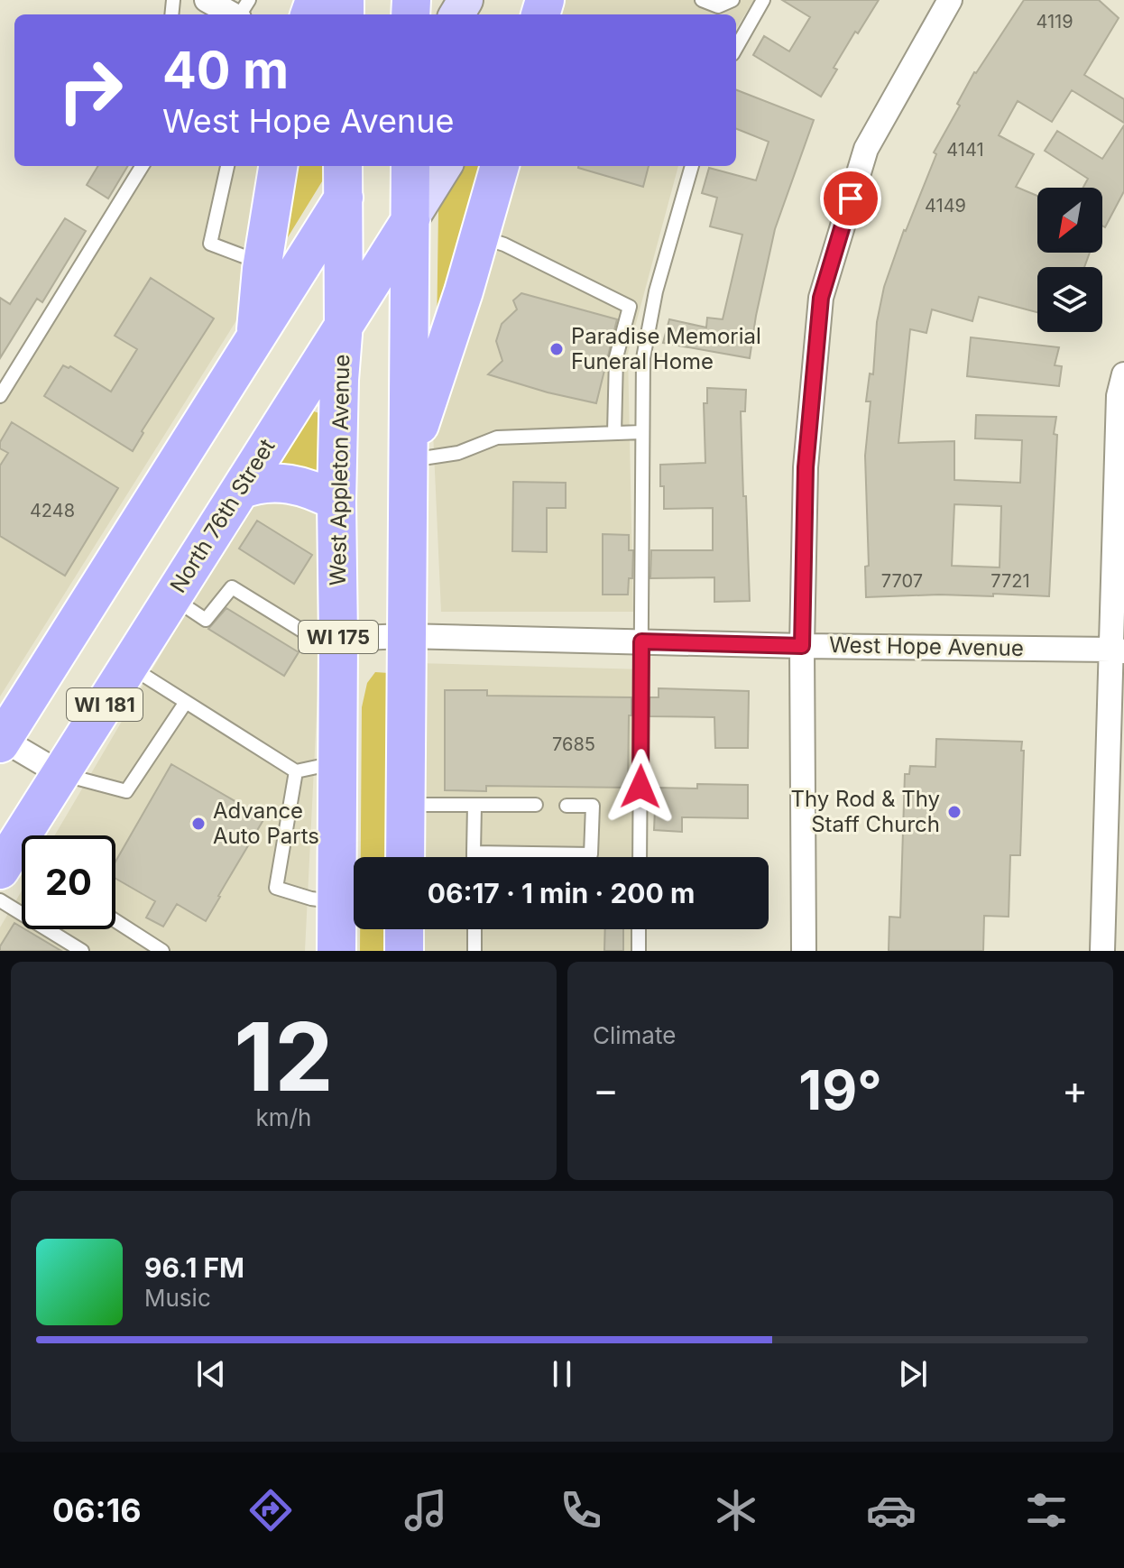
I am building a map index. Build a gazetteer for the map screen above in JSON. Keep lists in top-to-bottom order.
{
  "streets": {
    "main road": [
      "West Appleton Avenue",
      "North 76th Street",
      "WI 175",
      "WI 181"
    ],
    "street": ["West Hope Avenue"]
  },
  "crossings": [
    ["West Appleton Avenue", "North 76th Street"],
    ["West Appleton Avenue", "West Hope Avenue"],
    ["West Appleton Avenue", "WI 181"],
    ["North 76th Street", "WI 175"],
    ["WI 175", "West Hope Avenue"]
  ],
  "places": ["Paradise Memorial Funeral Home", "Thy Rod & Thy Staff Church", "Advance Auto Parts"],
  "house_numbers": [
    "4119",
    "4141",
    "4149",
    "4248",
    "7707",
    "7721",
    "7685"
  ],
  "north": "bottom left",
  "page": {
    "turn": ["40 m", "West Hope Avenue"],
    "limit": "20",
    "trip": "06:17 · 1 min · 200 m",
    "tile": [
      ["12", "km/h"],
      "Climate"
    ],
    "heat": ["−", "19°", "+"],
    "song": ["96.1 FM", "Music"],
    "tabs": "06:16"
  }
}
